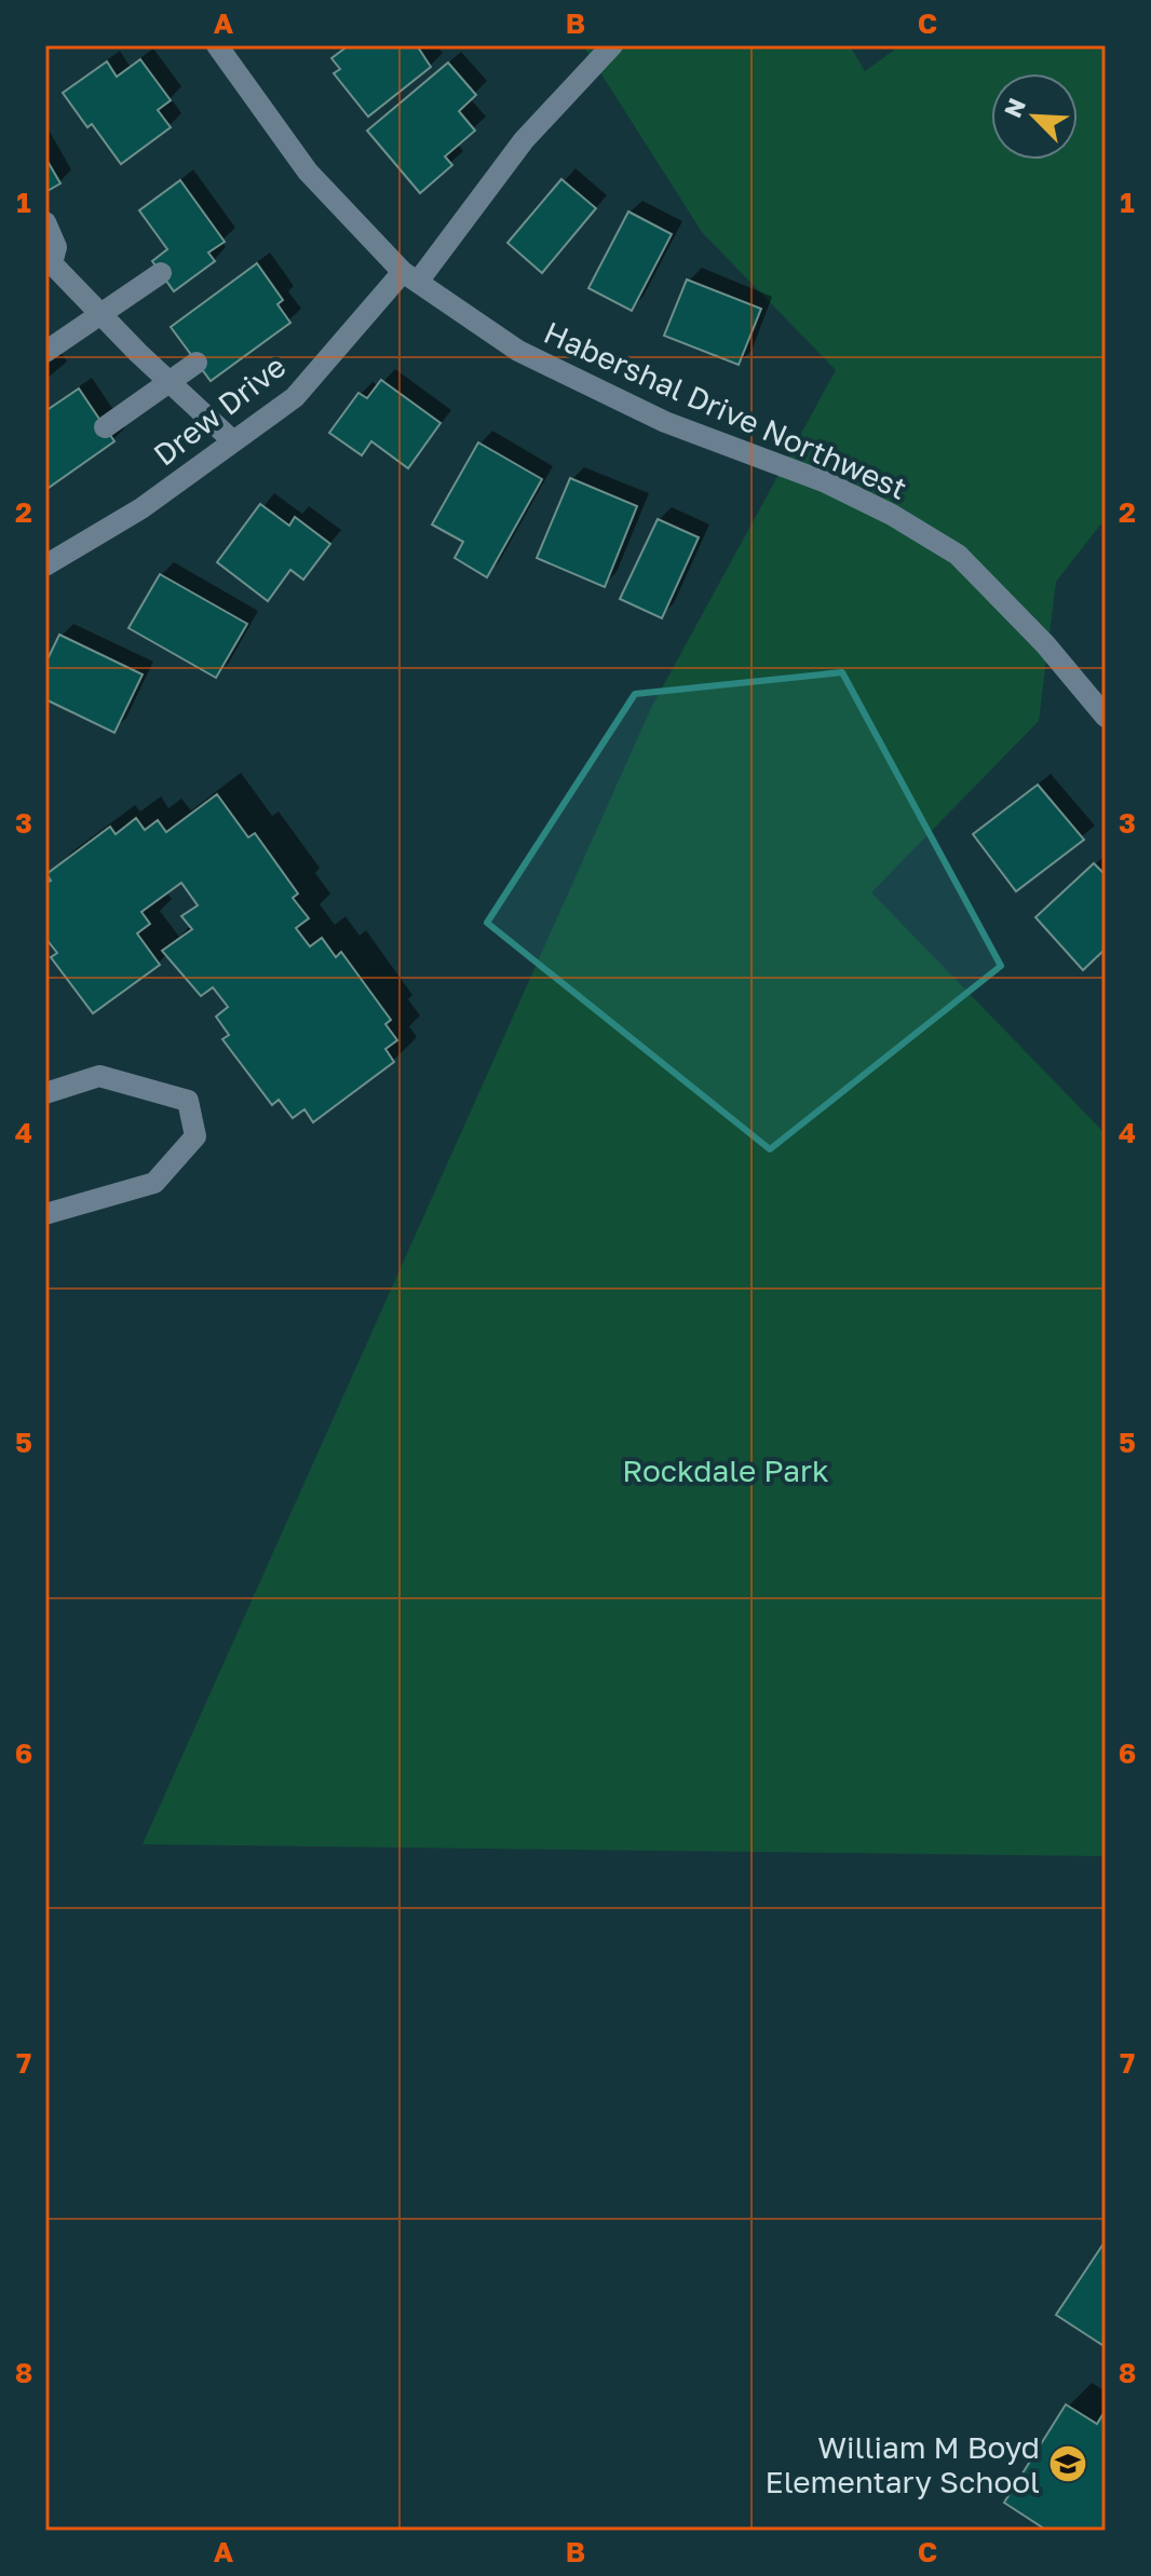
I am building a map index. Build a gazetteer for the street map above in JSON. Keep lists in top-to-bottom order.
{
  "streets": {
    "street": ["Drew Drive", "Habershal Drive Northwest"]
  },
  "crossings": [
    ["Drew Drive", "Habershal Drive Northwest"]
  ],
  "parks": ["Rockdale Park"],
  "places": {
    "school or university": ["William M Boyd Elementary School"]
  },
  "north": "top left",
  "grid": {
    "columns": ["A", "B", "C"],
    "rows": [
      "1",
      "2",
      "3",
      "4",
      "5",
      "6",
      "7",
      "8"
    ]
  }
}
